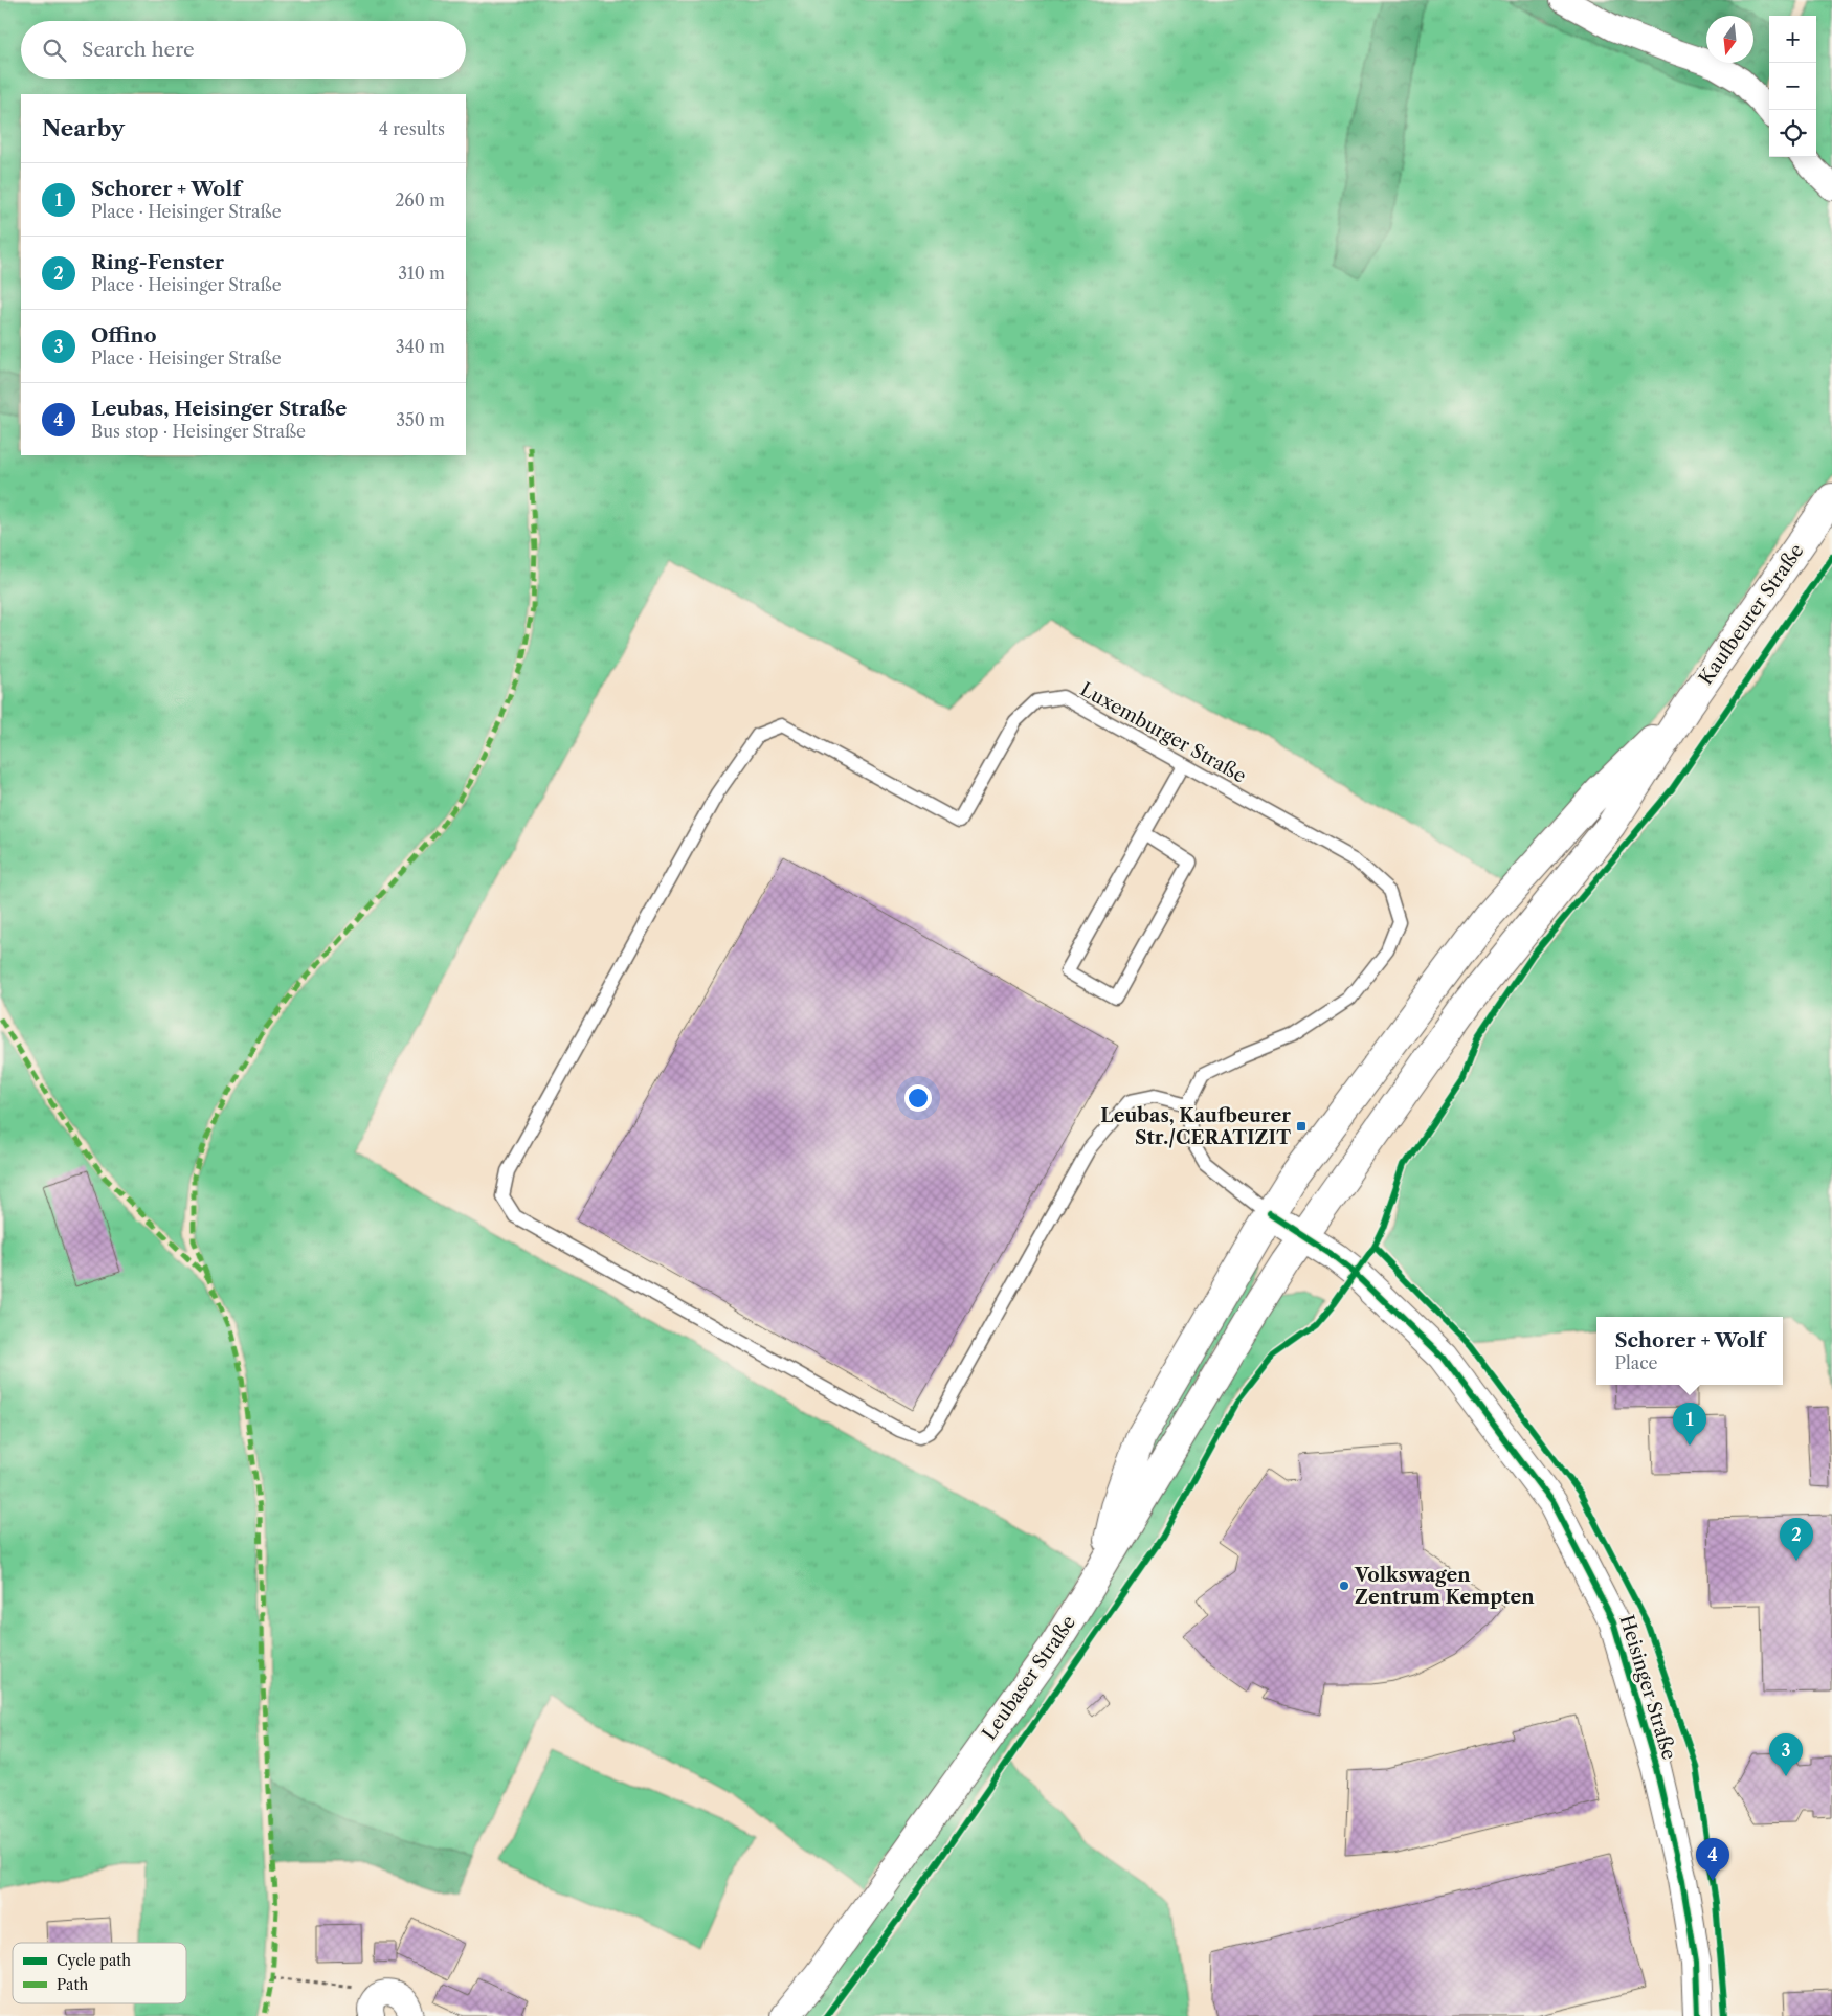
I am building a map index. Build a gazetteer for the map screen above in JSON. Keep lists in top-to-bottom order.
{
  "streets": {
    "main road": ["Kaufbeurer Straße", "Leubaser Straße", "Heisinger Straße"],
    "lane": ["Luxemburger Straße"]
  },
  "crossings": [
    ["Kaufbeurer Straße", "Leubaser Straße"],
    ["Leubaser Straße", "Heisinger Straße"]
  ],
  "places": {
    "transit": ["Leubas, Kaufbeurer Str./CERATIZIT"],
    "other": ["Volkswagen Zentrum Kempten"]
  },
  "legend": ["Cycle path", "Path"],
  "north": "bottom",
  "page": {
    "map_buttons": ["+", "−"],
    "search": "Search here",
    "heading": ["Nearby", "4 results"],
    "list": [
      {
        "mark": "1",
        "name": "Schorer + Wolf",
        "note": "Place · Heisinger Straße",
        "value": "260 m"
      },
      {
        "mark": "2",
        "name": "Ring-Fenster",
        "note": "Place · Heisinger Straße",
        "value": "310 m"
      },
      {
        "mark": "3",
        "name": "Offino",
        "note": "Place · Heisinger Straße",
        "value": "340 m"
      },
      {
        "mark": "4",
        "name": "Leubas, Heisinger Straße",
        "note": "Bus stop · Heisinger Straße",
        "value": "350 m"
      }
    ],
    "popup": ["Schorer + Wolf", "Place"],
    "pins": [
      "1",
      "2",
      "3",
      "4"
    ]
  }
}
